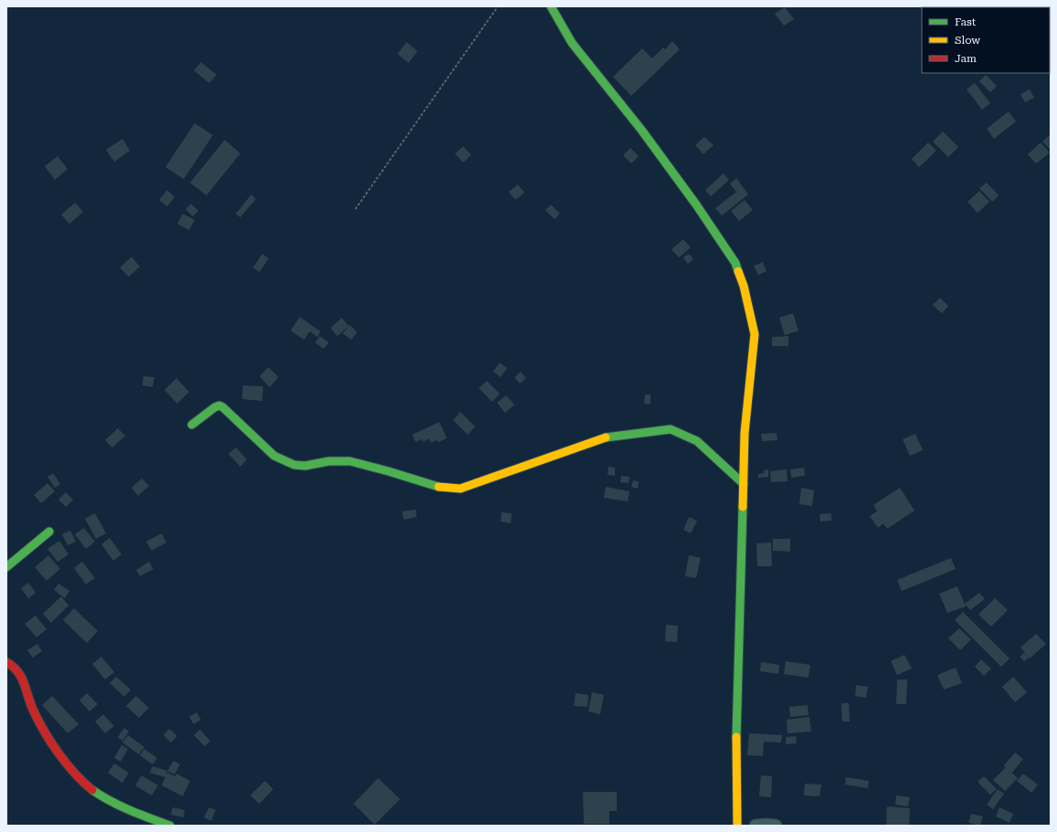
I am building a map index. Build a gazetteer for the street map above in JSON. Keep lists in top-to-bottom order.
{
  "legend": ["Fast", "Slow", "Jam"]
}
